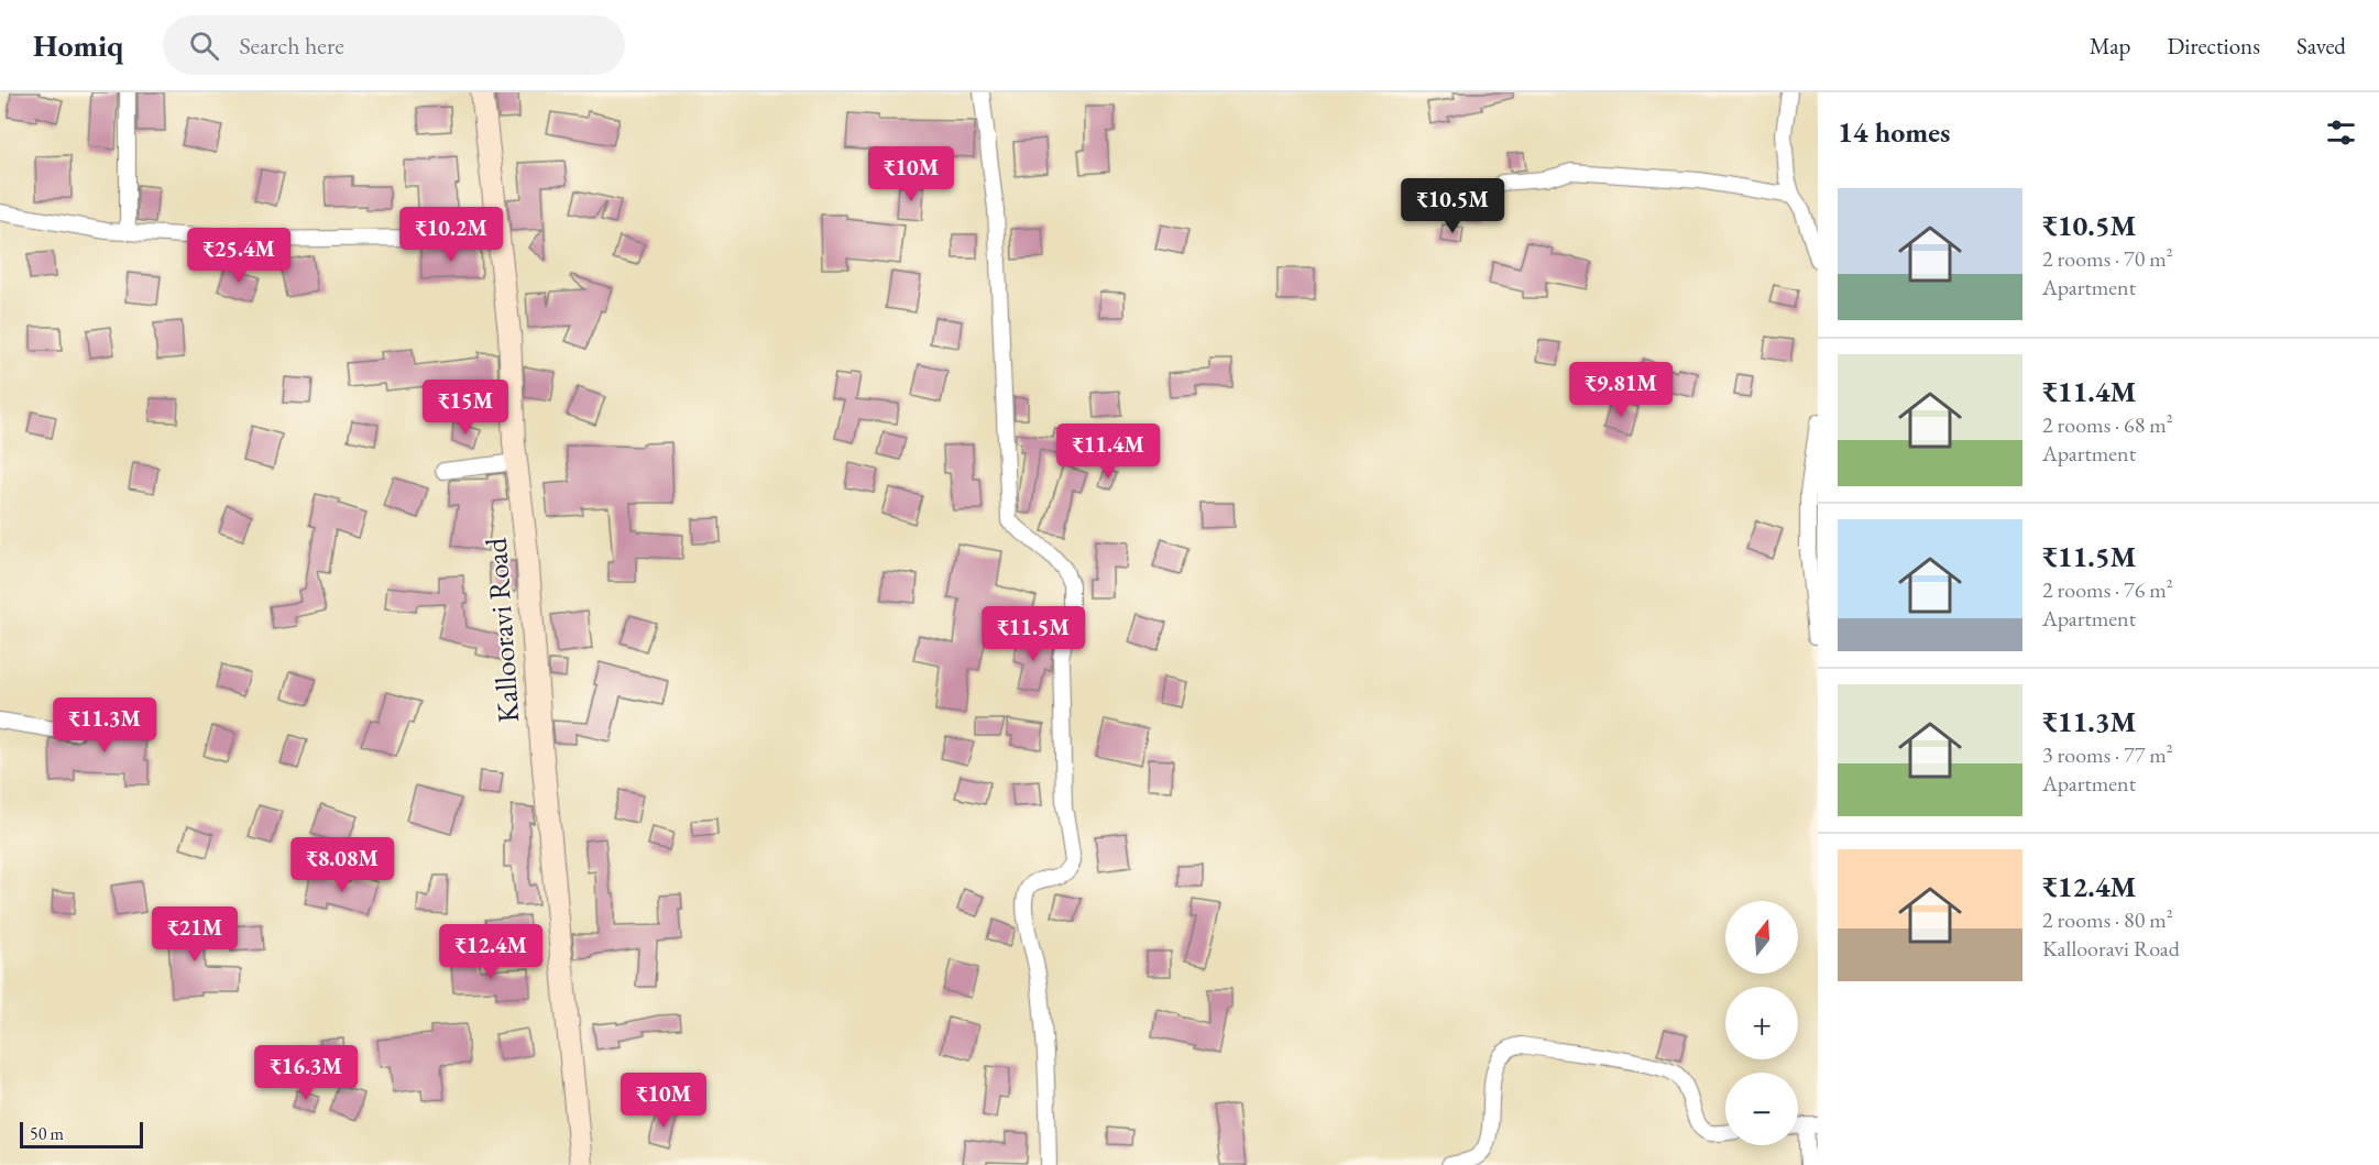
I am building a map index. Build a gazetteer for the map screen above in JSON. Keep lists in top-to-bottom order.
{
  "streets": {
    "main road": ["Kallooravi Road"]
  },
  "scale_bar": "50 m",
  "north": "top",
  "page": {
    "header": "Homiq",
    "search": "Search here",
    "nav": ["Map", "Directions", "Saved"],
    "heading": "14 homes",
    "price": [
      "₹10M",
      "₹10.5M",
      "₹10.2M",
      "₹25.4M",
      "₹9.81M",
      "₹15M",
      "₹11.4M",
      "₹11.5M",
      "₹11.3M",
      "₹8.08M",
      "₹21M",
      "₹12.4M",
      "₹16.3M",
      "₹10M"
    ],
    "list": [
      {
        "name": "₹10.5M",
        "note": "2 rooms · 70 m² · Apartment"
      },
      {
        "name": "₹11.4M",
        "note": "2 rooms · 68 m² · Apartment"
      },
      {
        "name": "₹11.5M",
        "note": "2 rooms · 76 m² · Apartment"
      },
      {
        "name": "₹11.3M",
        "note": "3 rooms · 77 m² · Apartment"
      },
      {
        "name": "₹12.4M",
        "note": "2 rooms · 80 m² · Kallooravi Road"
      }
    ],
    "map_buttons": ["+", "−"],
    "scale": "50 m"
  }
}
